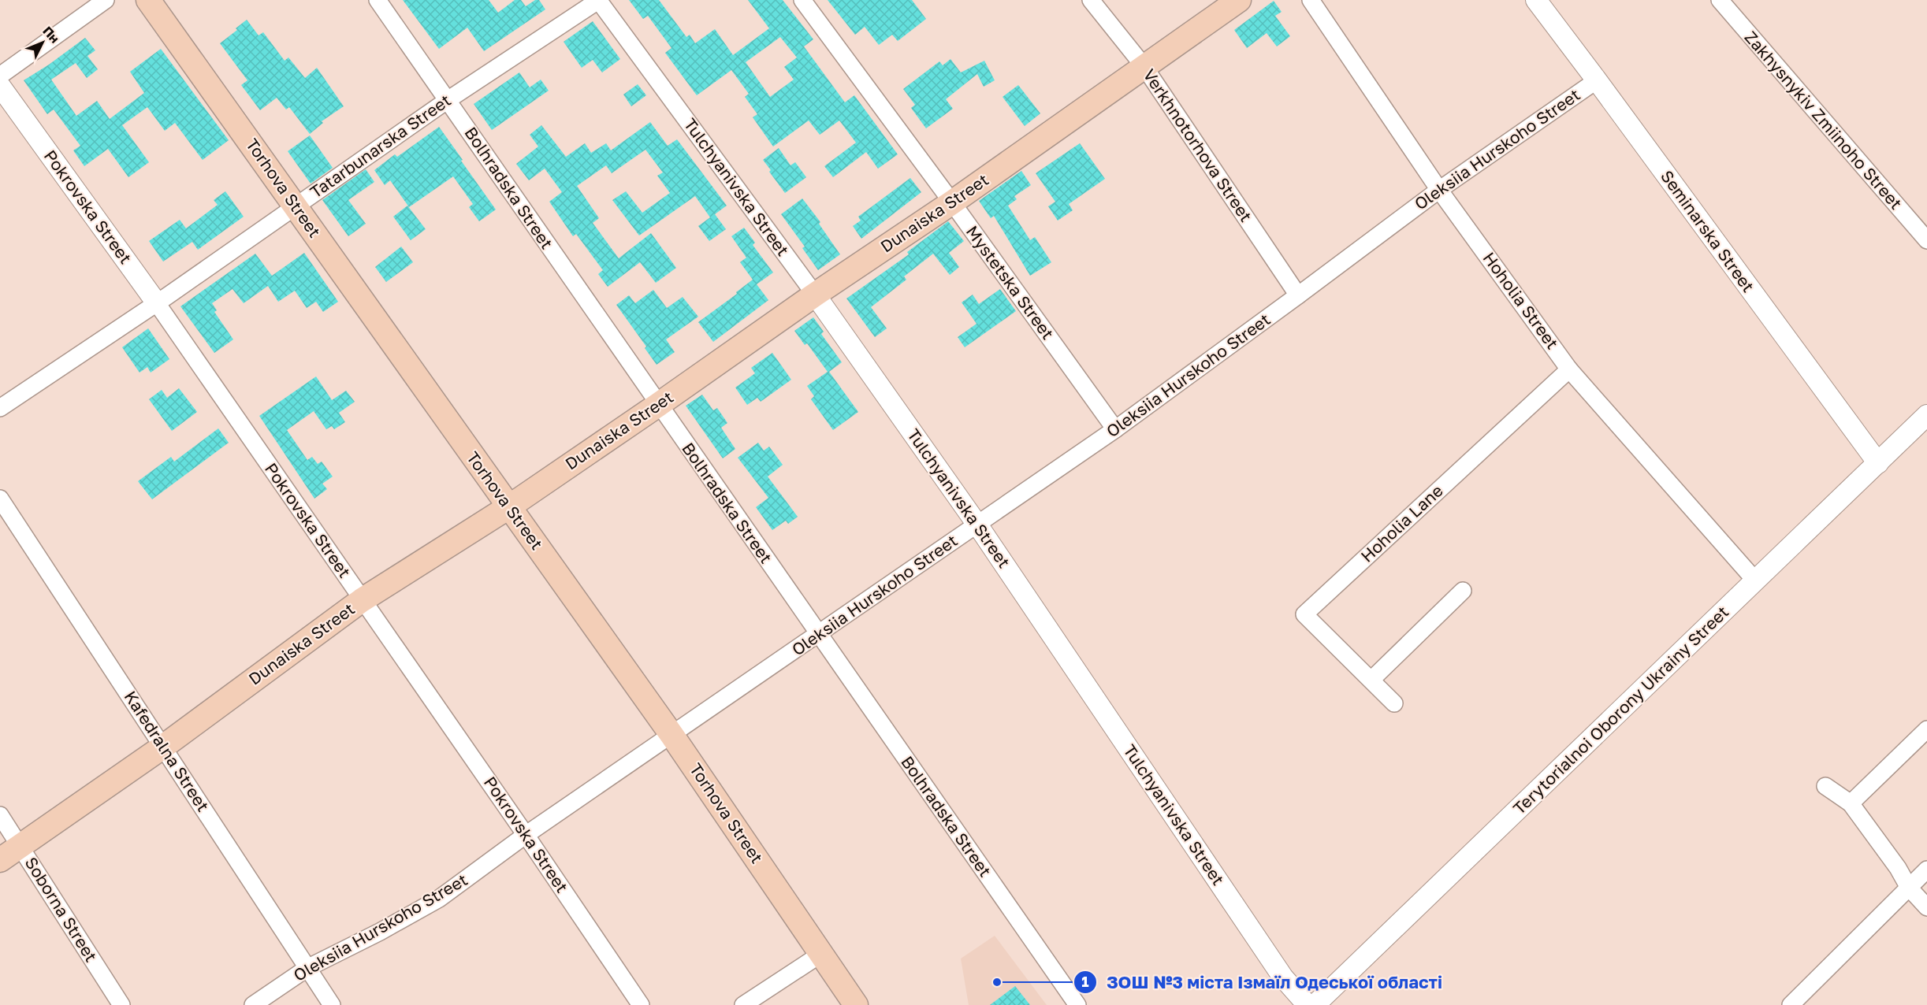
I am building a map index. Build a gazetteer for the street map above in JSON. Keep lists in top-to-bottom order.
{
  "streets": {
    "main road": ["Torhova Street", "Dunaiska Street"],
    "street": [
      "Zakhysnykiv Zmiinoho Street",
      "Verkhnotorhova Street",
      "Tatarbunarska Street",
      "Oleksiia Hurskoho Street",
      "Tulchyanivska Street",
      "Bolhradska Street",
      "Pokrovska Street",
      "Seminarska Street",
      "Mystetska Street",
      "Hoholia Street",
      "Hoholia Lane",
      "Terytorialnoi Oborony Ukrainy Street",
      "Kafedralna Street",
      "Soborna Street"
    ]
  },
  "crossings": [
    ["Verkhnotorhova Street", "Oleksiia Hurskoho Street"],
    ["Verkhnotorhova Street", "Dunaiska Street"],
    ["Tatarbunarska Street", "Tulchyanivska Street"],
    ["Tatarbunarska Street", "Torhova Street"],
    ["Tatarbunarska Street", "Bolhradska Street"],
    ["Tatarbunarska Street", "Pokrovska Street"],
    ["Oleksiia Hurskoho Street", "Tulchyanivska Street"],
    ["Oleksiia Hurskoho Street", "Torhova Street"],
    ["Oleksiia Hurskoho Street", "Bolhradska Street"],
    ["Oleksiia Hurskoho Street", "Pokrovska Street"],
    ["Oleksiia Hurskoho Street", "Seminarska Street"],
    ["Oleksiia Hurskoho Street", "Mystetska Street"],
    ["Oleksiia Hurskoho Street", "Hoholia Street"],
    ["Oleksiia Hurskoho Street", "Kafedralna Street"],
    ["Tulchyanivska Street", "Dunaiska Street"],
    ["Torhova Street", "Dunaiska Street"],
    ["Bolhradska Street", "Dunaiska Street"],
    ["Pokrovska Street", "Dunaiska Street"],
    ["Dunaiska Street", "Mystetska Street"],
    ["Dunaiska Street", "Kafedralna Street"],
    ["Dunaiska Street", "Soborna Street"],
    ["Seminarska Street", "Terytorialnoi Oborony Ukrainy Street"],
    ["Hoholia Street", "Hoholia Lane"],
    ["Hoholia Street", "Terytorialnoi Oborony Ukrainy Street"]
  ],
  "places": ["ЗОШ №3 міста Ізмаїл Одеської області"],
  "north": "top right"
}
